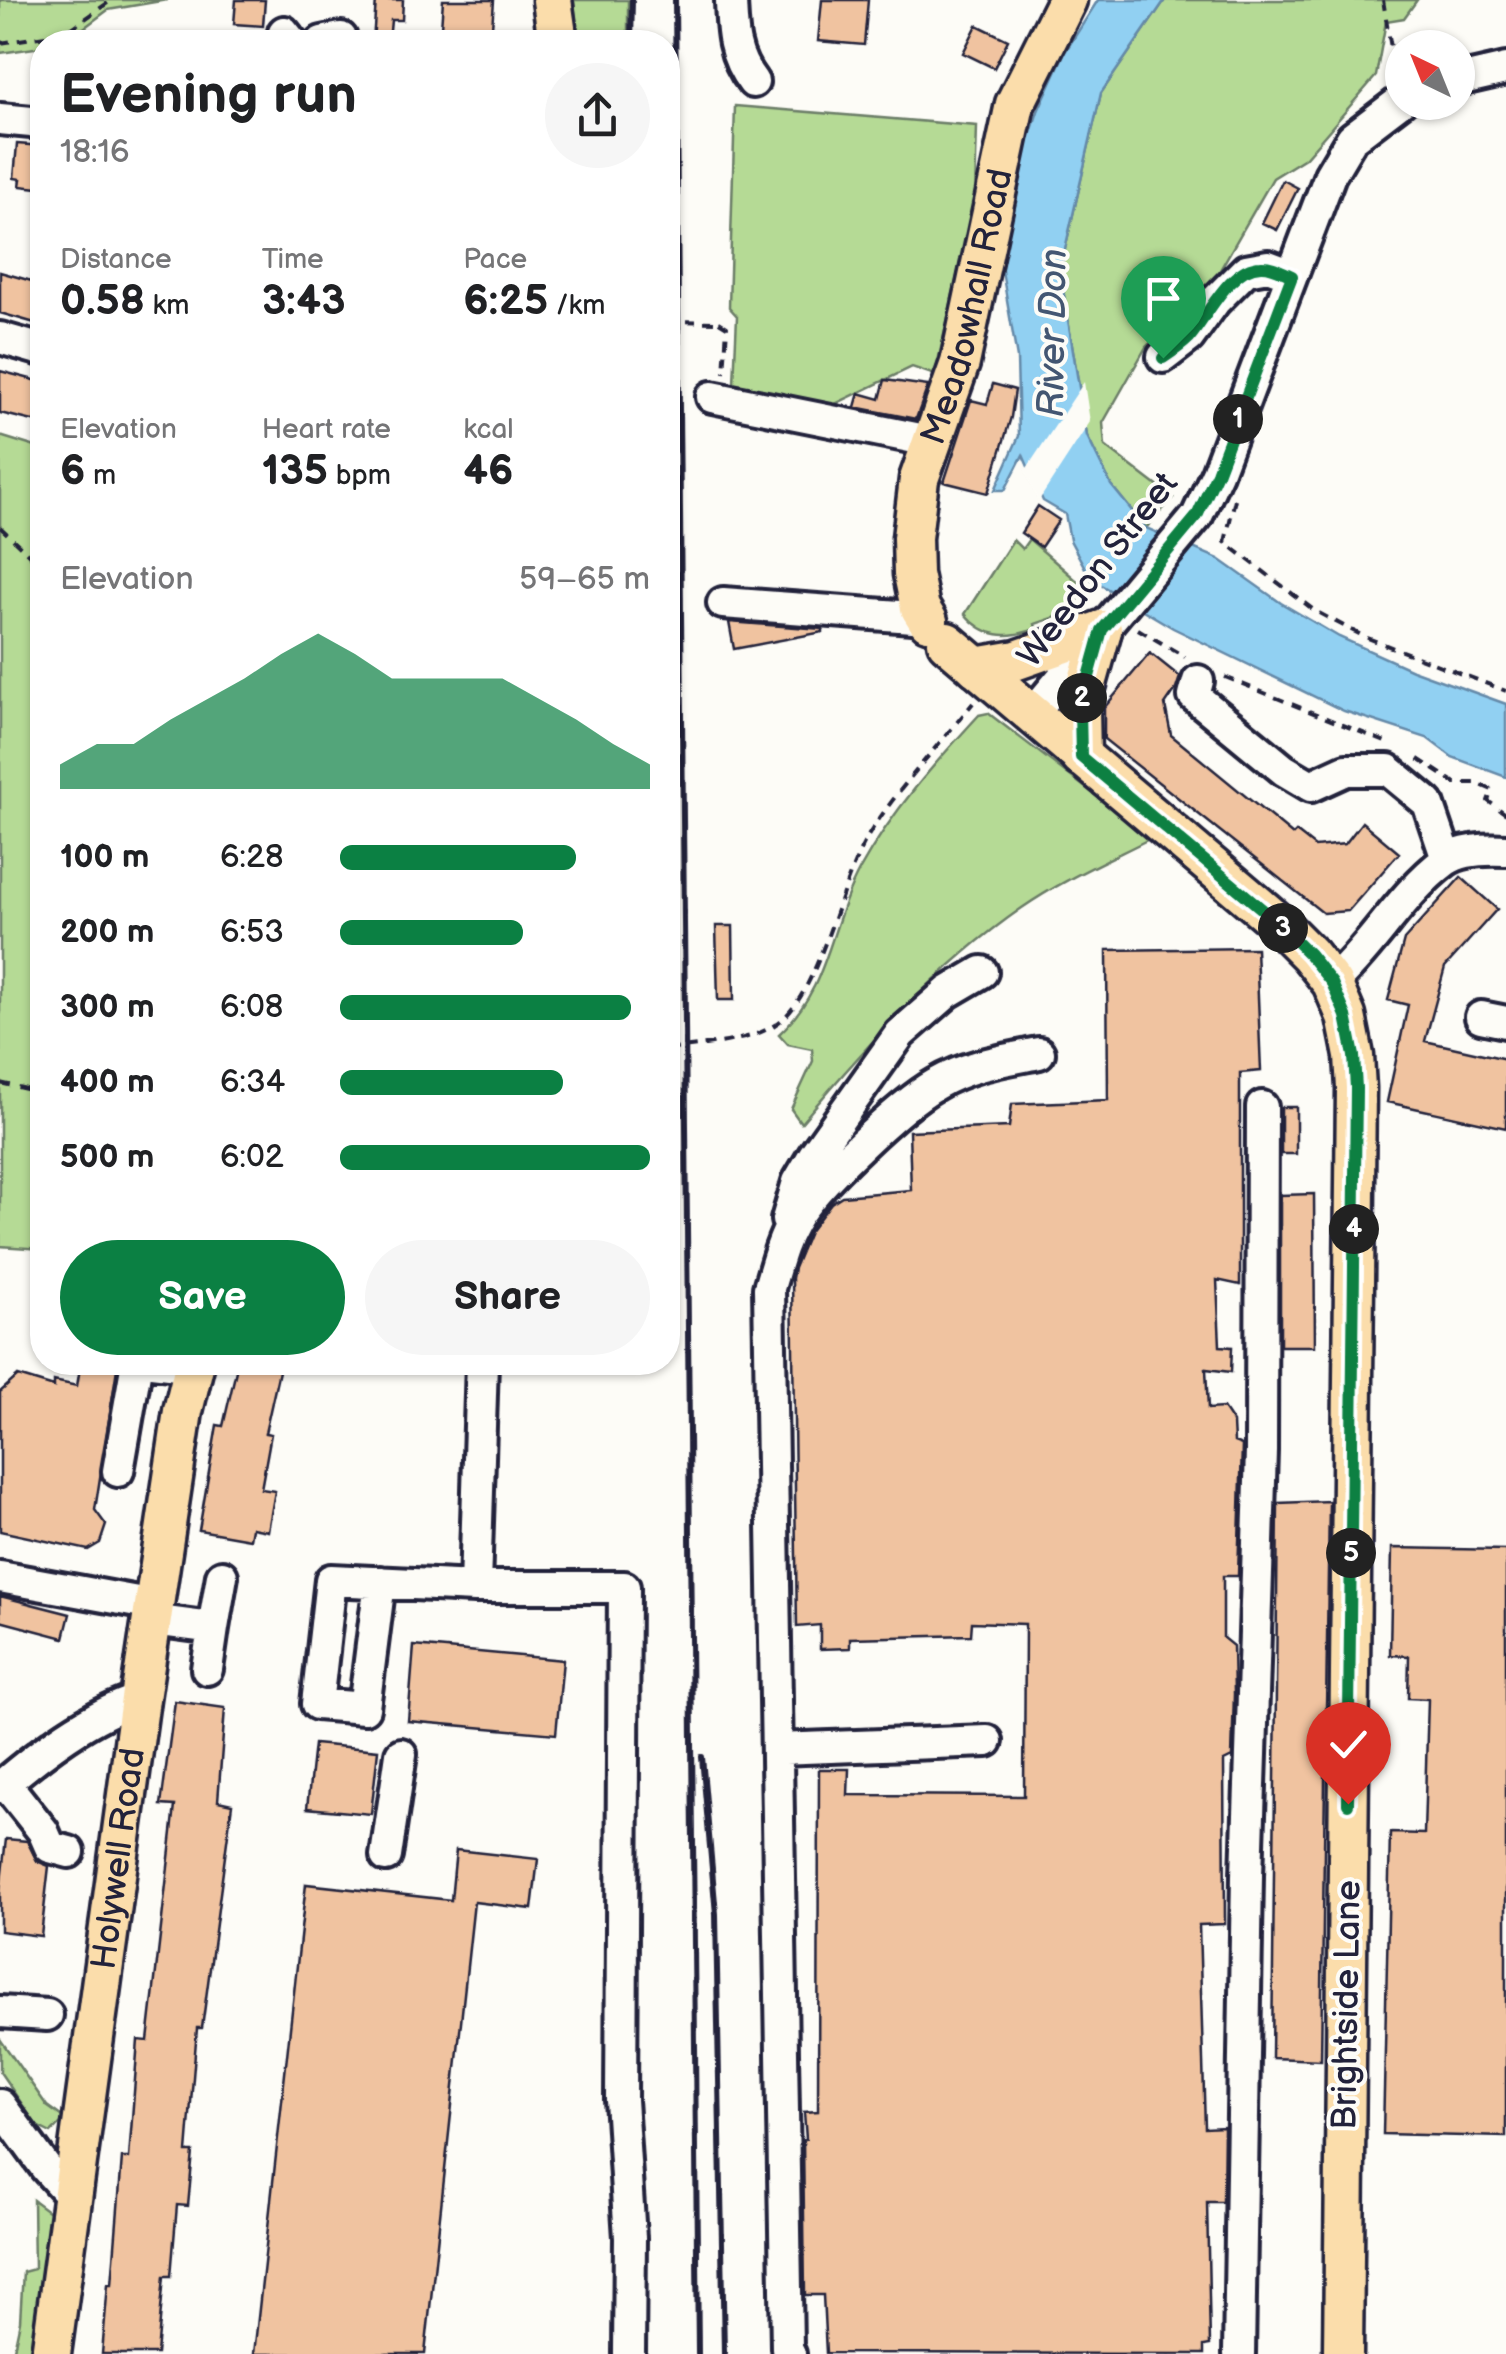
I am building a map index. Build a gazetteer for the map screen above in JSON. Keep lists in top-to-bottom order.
{
  "streets": {
    "main road": ["Meadowhall Road", "Holywell Road", "Brightside Lane"],
    "street": ["Weedon Street"]
  },
  "crossings": [
    ["Weedon Street", "Brightside Lane"]
  ],
  "water": ["River Don"],
  "north": "top left",
  "page": {
    "heading": ["Evening run", "18:16"],
    "stats": [
      ["Distance", "0.58 km"],
      ["Time", "3:43"],
      ["Pace", "6:25 /km"],
      ["Elevation", "6 m"],
      ["Heart rate", "135 bpm"],
      ["kcal", "46"]
    ],
    "pins": [
      "1",
      "2",
      "3",
      "4",
      "5"
    ],
    "chart": ["Elevation", "59–65 m"],
    "list": [
      {
        "name": "100 m",
        "note": "6:28"
      },
      {
        "name": "200 m",
        "note": "6:53"
      },
      {
        "name": "300 m",
        "note": "6:08"
      },
      {
        "name": "400 m",
        "note": "6:34"
      },
      {
        "name": "500 m",
        "note": "6:02"
      }
    ],
    "buttons": ["Save", "Share"]
  }
}
